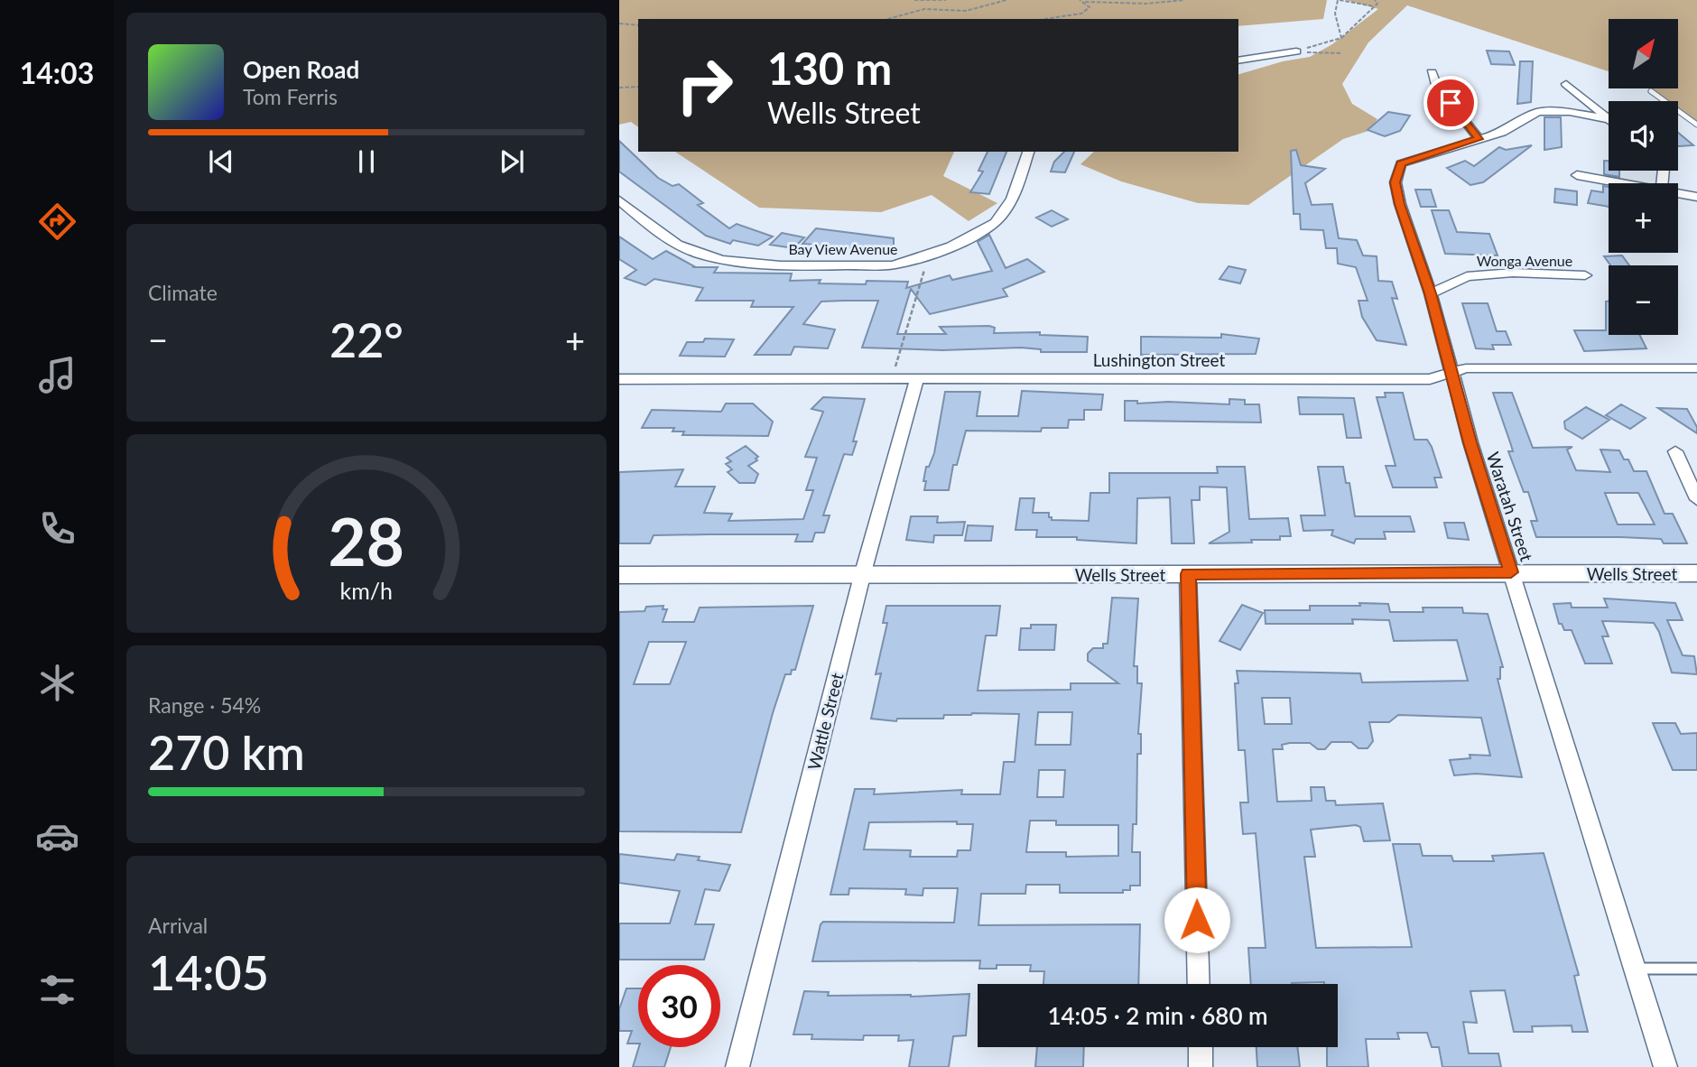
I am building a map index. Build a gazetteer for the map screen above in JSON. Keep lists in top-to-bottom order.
{
  "streets": {
    "street": [
      "Bay View Avenue",
      "Wonga Avenue",
      "Lushington Street",
      "Waratah Street",
      "Wells Street",
      "Wattle Street"
    ]
  },
  "crossings": [
    ["Wonga Avenue", "Waratah Street"],
    ["Lushington Street", "Waratah Street"],
    ["Lushington Street", "Wattle Street"],
    ["Waratah Street", "Wells Street"],
    ["Wells Street", "Wattle Street"]
  ],
  "north": "top right",
  "page": {
    "tabs": "14:03",
    "map_buttons": ["+", "−"],
    "turn": ["130 m", "Wells Street"],
    "song": ["Open Road", "Tom Ferris"],
    "tile": [
      "Climate",
      ["Range · 54%", "270 km"],
      ["Arrival", "14:05"]
    ],
    "heat": ["−", "22°", "+"],
    "limit": "30",
    "trip": "14:05 · 2 min · 680 m",
    "gauge": ["28", "km/h"]
  }
}
